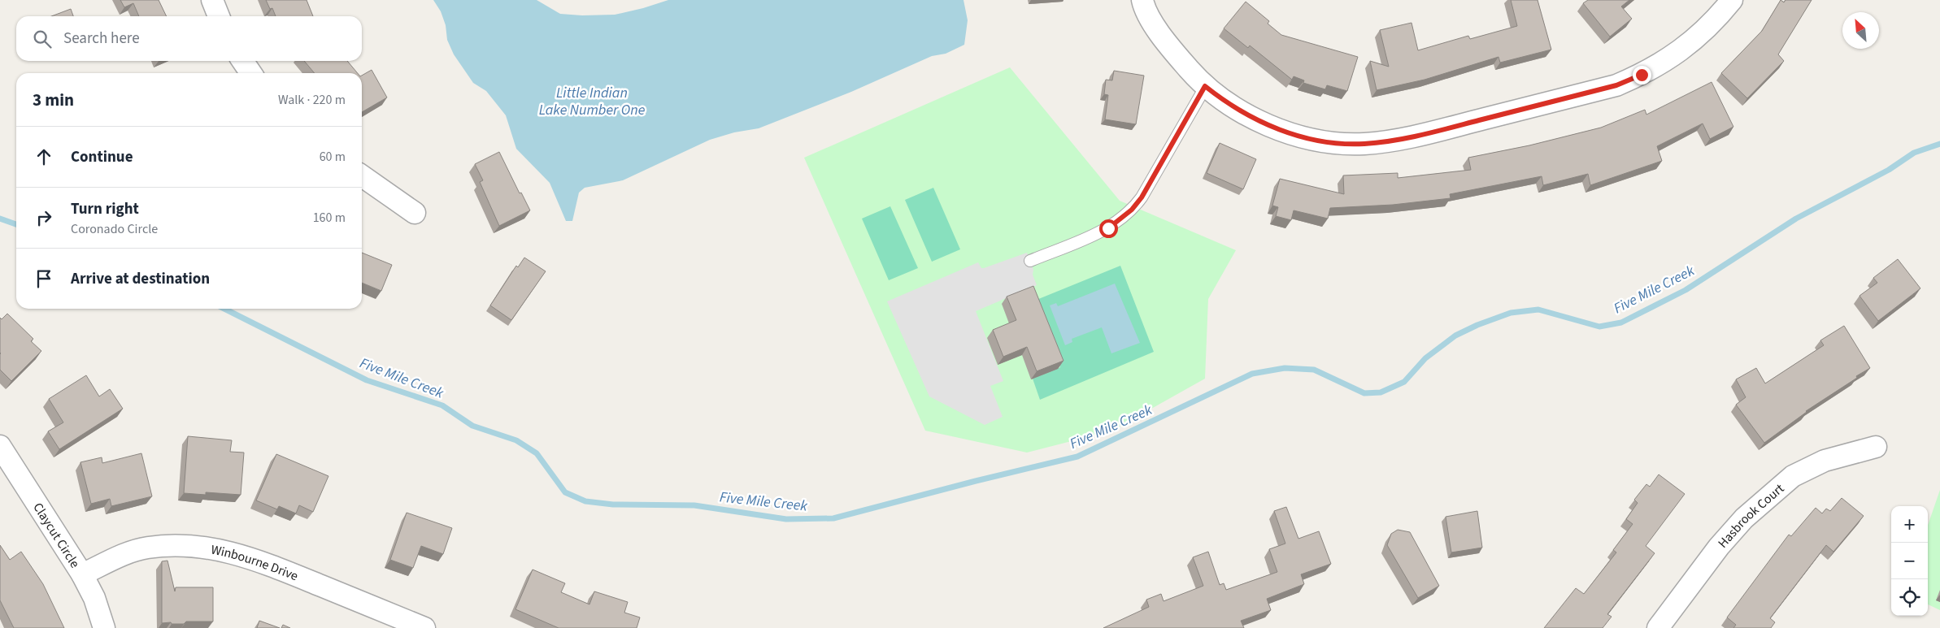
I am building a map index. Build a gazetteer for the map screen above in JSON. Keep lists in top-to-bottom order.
{
  "streets": {
    "street": ["Hasbrook Court", "Claycut Circle", "Winbourne Drive"]
  },
  "crossings": [
    ["Claycut Circle", "Winbourne Drive"]
  ],
  "water": ["Little Indian Lake Number One", "Five Mile Creek"],
  "north": "top left",
  "page": {
    "search": "Search here",
    "heading": ["3 min", "Walk · 220 m"],
    "list": [
      ["Continue", "60 m"],
      ["Turn right", "Coronado Circle", "160 m"],
      "Arrive at destination"
    ],
    "map_buttons": ["+", "−"]
  }
}
